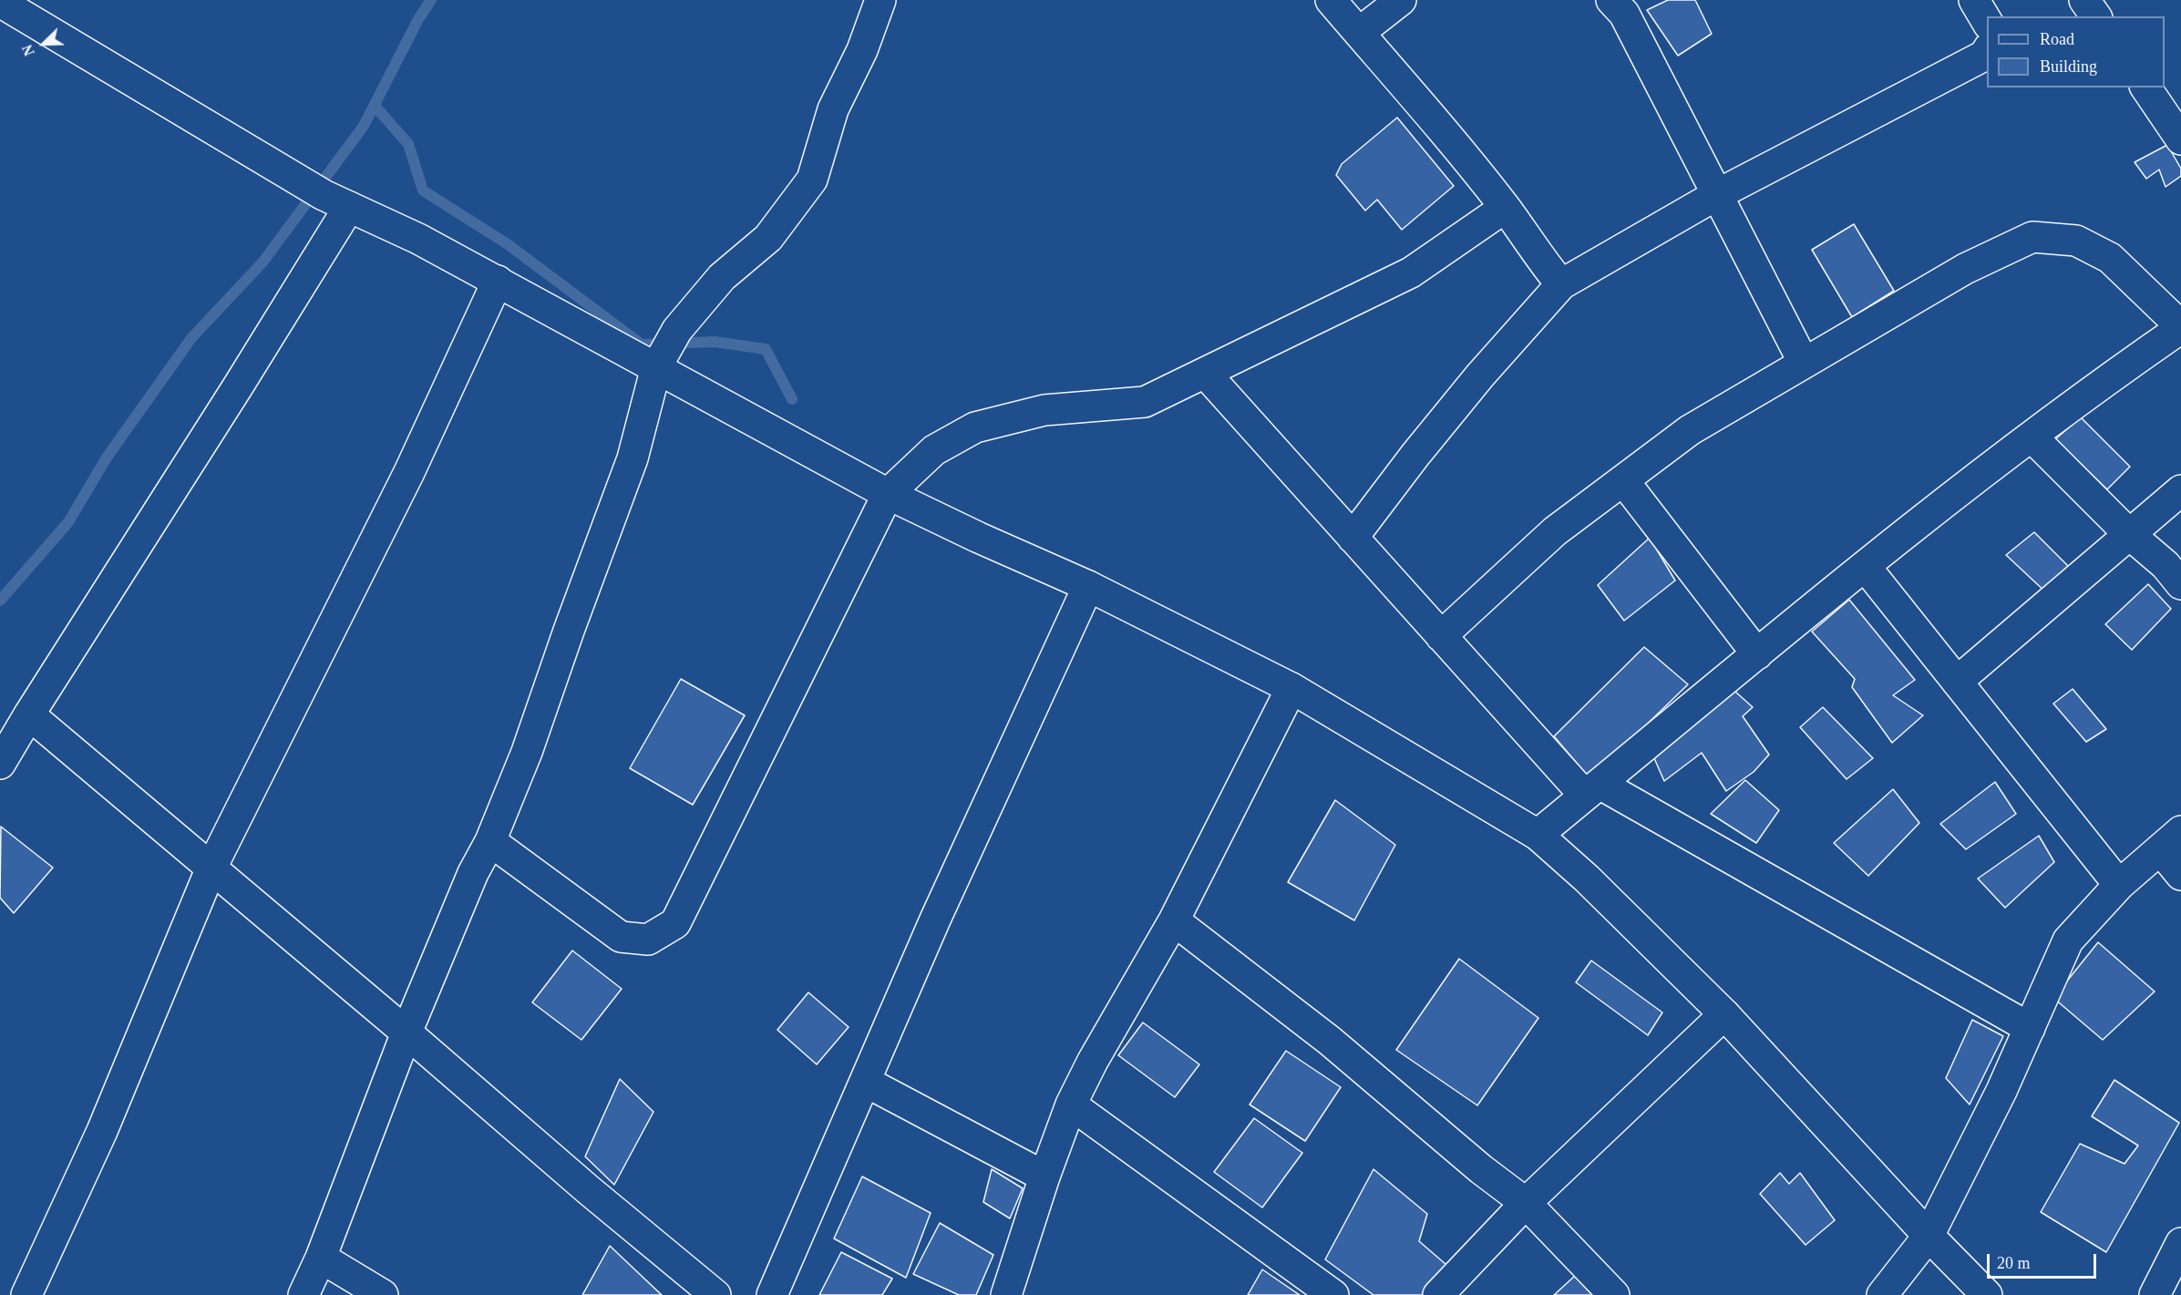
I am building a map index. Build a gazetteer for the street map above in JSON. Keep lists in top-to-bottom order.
{
  "legend": ["Road", "Building"],
  "scale_bar": "20 m",
  "north": "bottom left"
}
